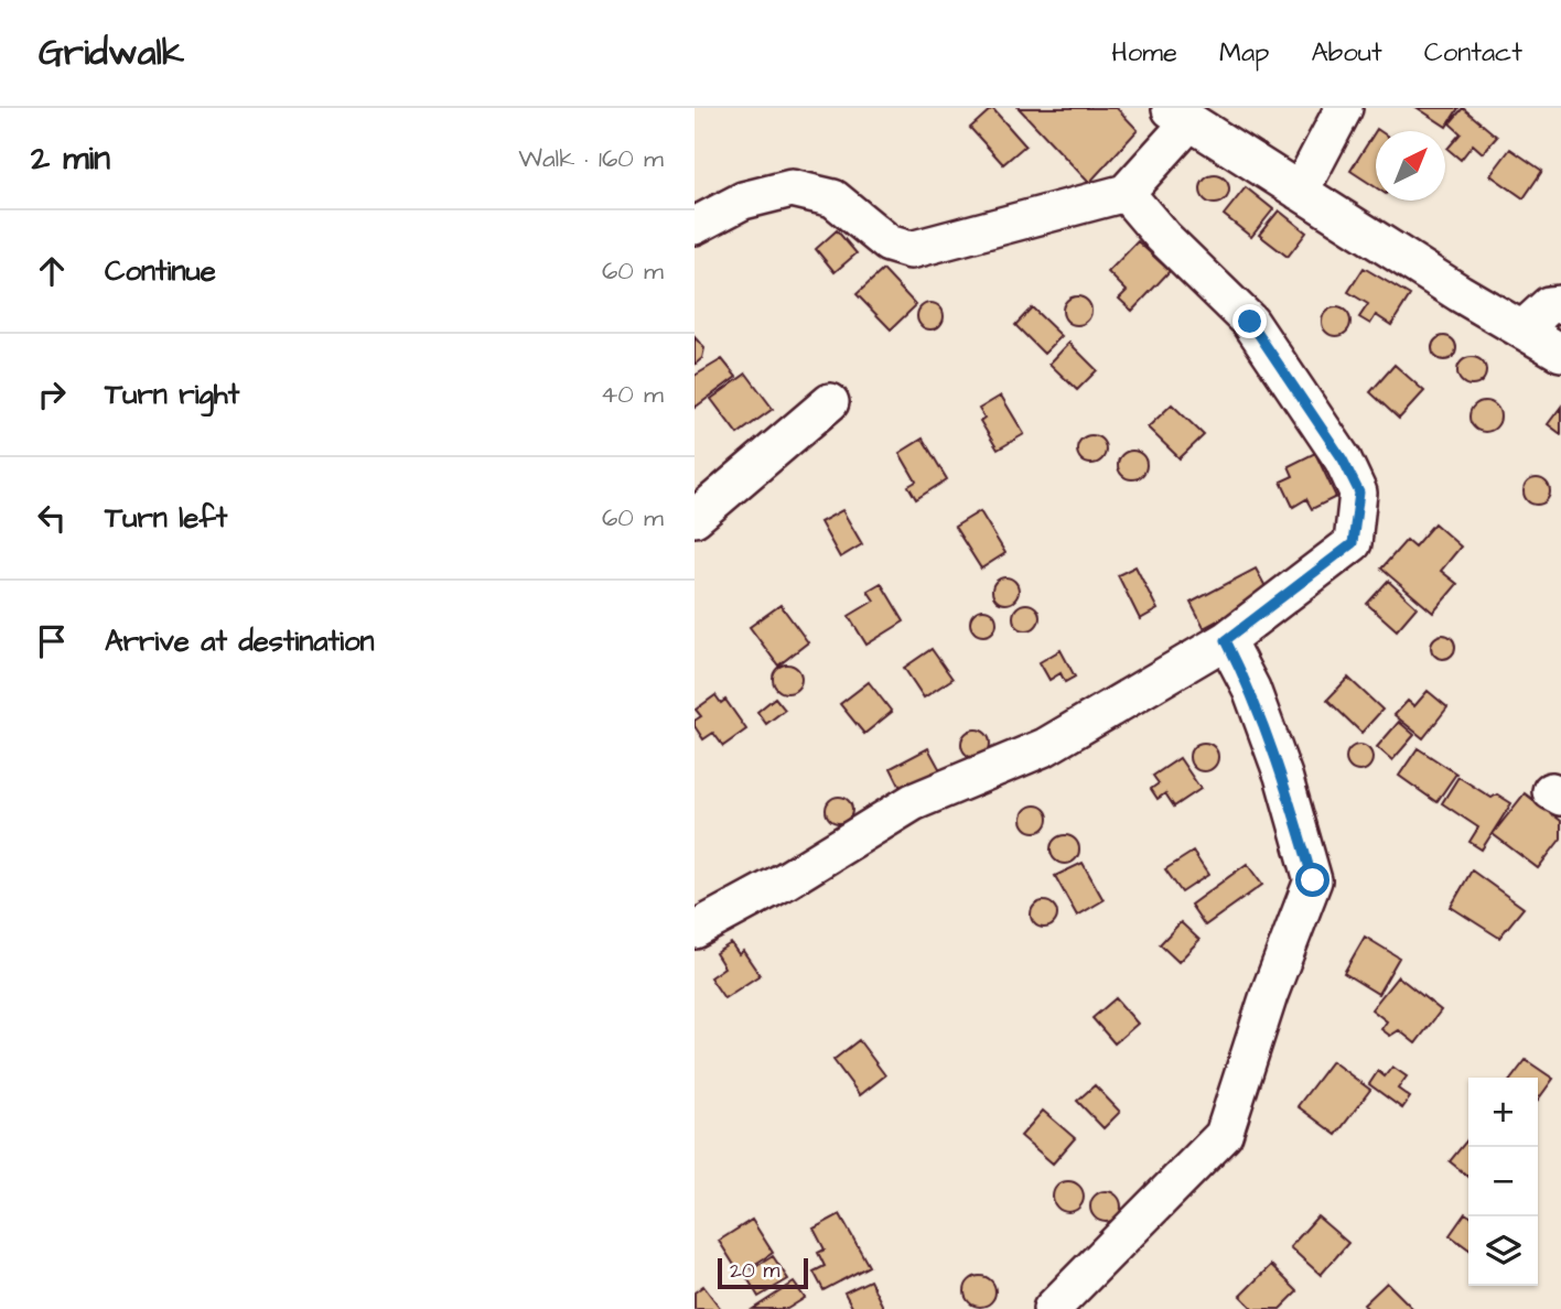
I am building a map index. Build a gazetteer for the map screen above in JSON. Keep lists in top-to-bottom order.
{
  "scale_bar": "20 m",
  "north": "top right",
  "page": {
    "header": "Gridwalk",
    "nav": [
      "Home",
      "Map",
      "About",
      "Contact"
    ],
    "heading": ["2 min", "Walk · 160 m"],
    "list": [
      ["Continue", "60 m"],
      ["Turn right", "40 m"],
      ["Turn left", "60 m"],
      "Arrive at destination"
    ],
    "map_buttons": ["+", "−"],
    "scale": "20 m"
  }
}
